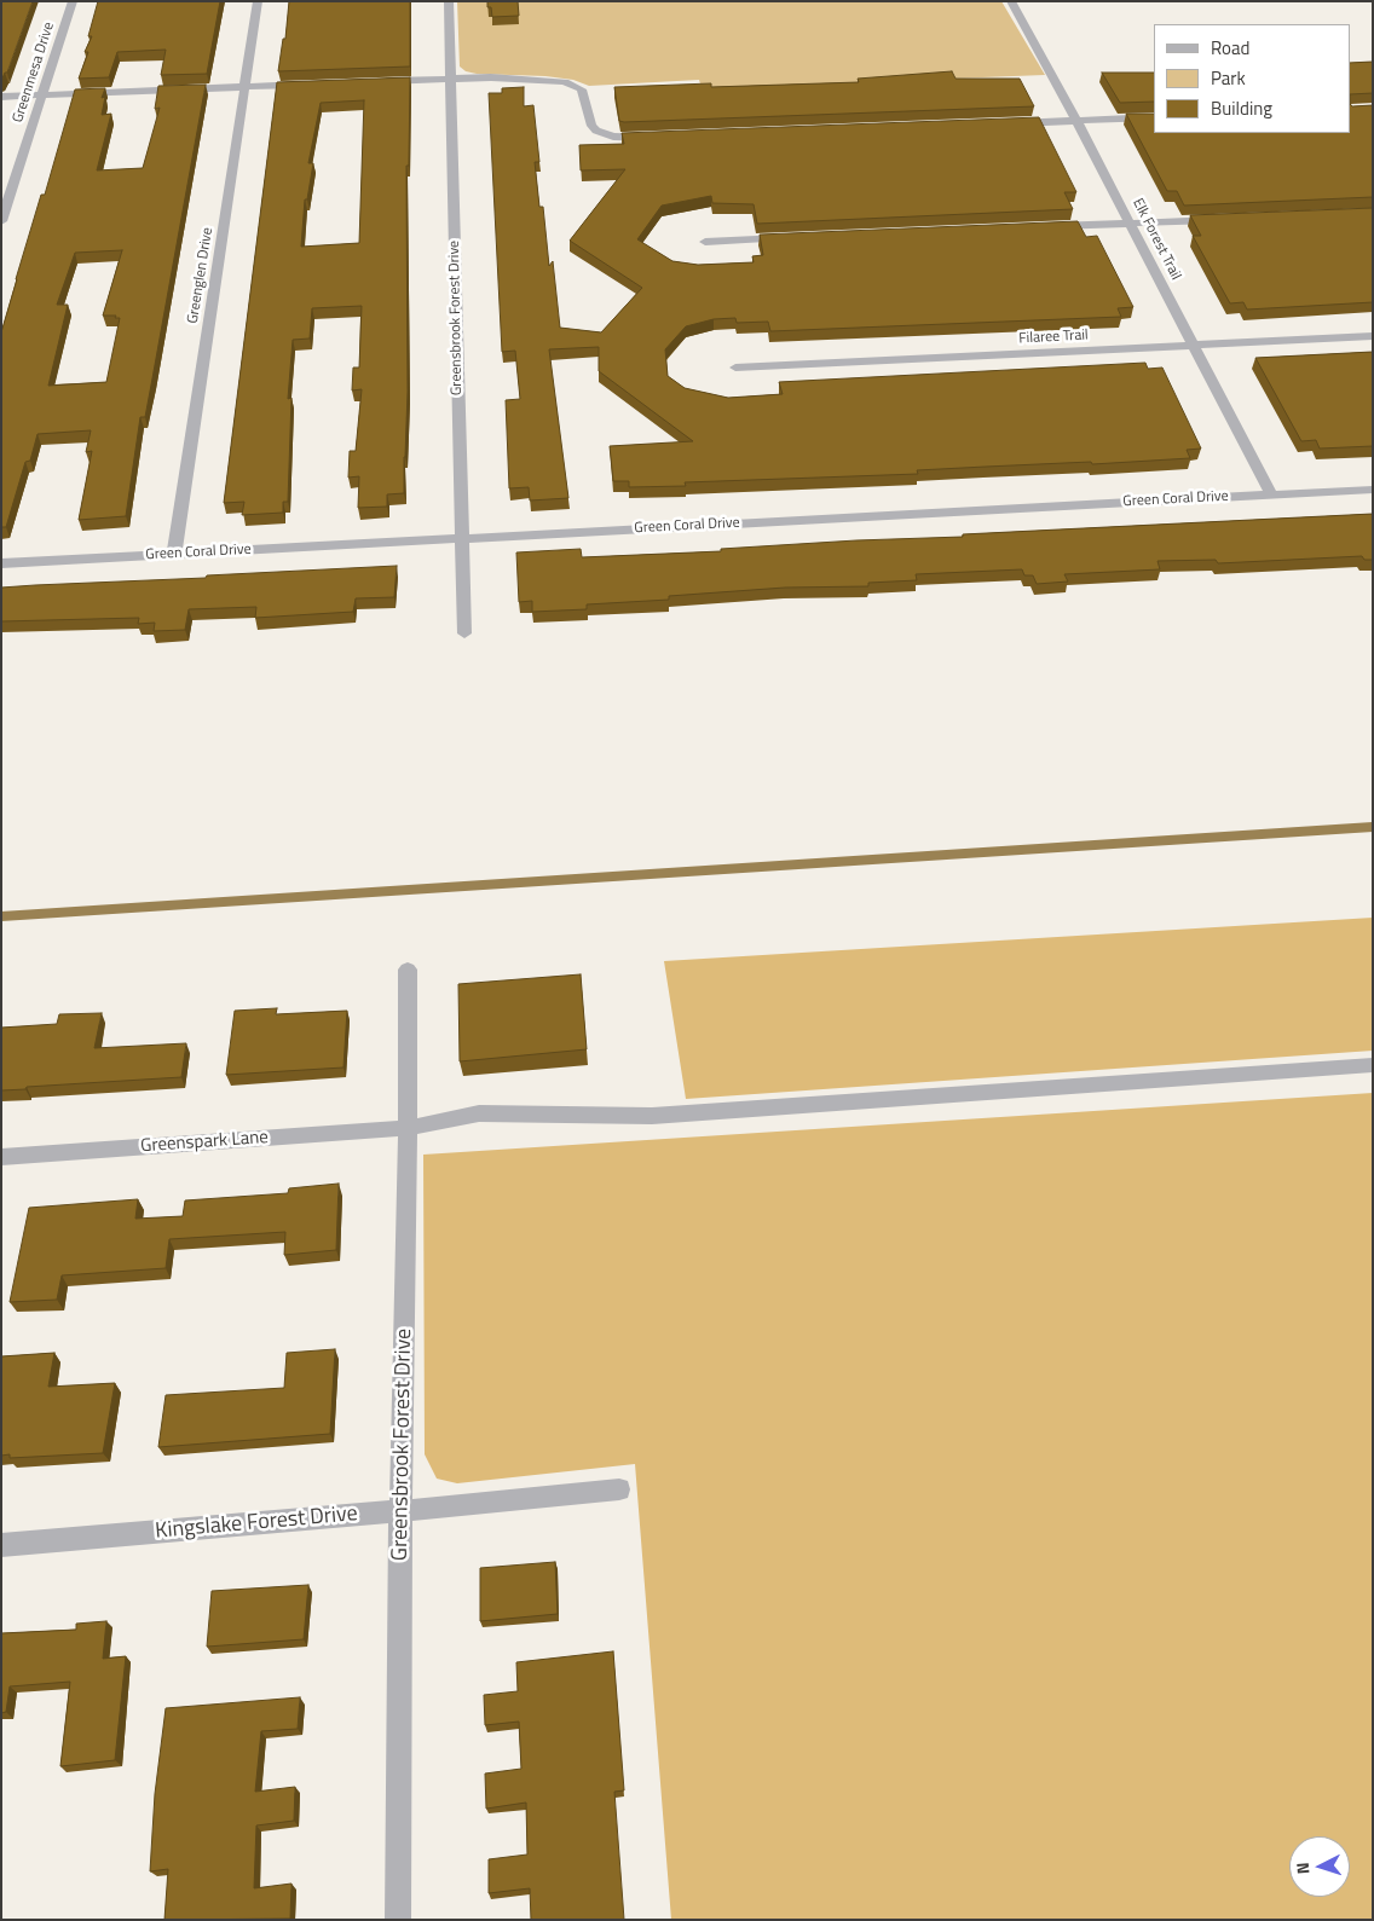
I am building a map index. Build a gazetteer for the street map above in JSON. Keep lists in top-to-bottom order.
{
  "streets": {
    "street": [
      "Greenmesa Drive",
      "Elk Forest Trail",
      "Greenglen Drive",
      "Greensbrook Forest Drive",
      "Filaree Trail",
      "Green Coral Drive",
      "Greenspark Lane",
      "Kingslake Forest Drive"
    ]
  },
  "crossings": [
    ["Elk Forest Trail", "Filaree Trail"],
    ["Elk Forest Trail", "Green Coral Drive"],
    ["Greenglen Drive", "Green Coral Drive"],
    ["Greensbrook Forest Drive", "Green Coral Drive"],
    ["Greensbrook Forest Drive", "Greenspark Lane"],
    ["Greensbrook Forest Drive", "Kingslake Forest Drive"]
  ],
  "legend": ["Road", "Park", "Building"],
  "north": "left"
}
